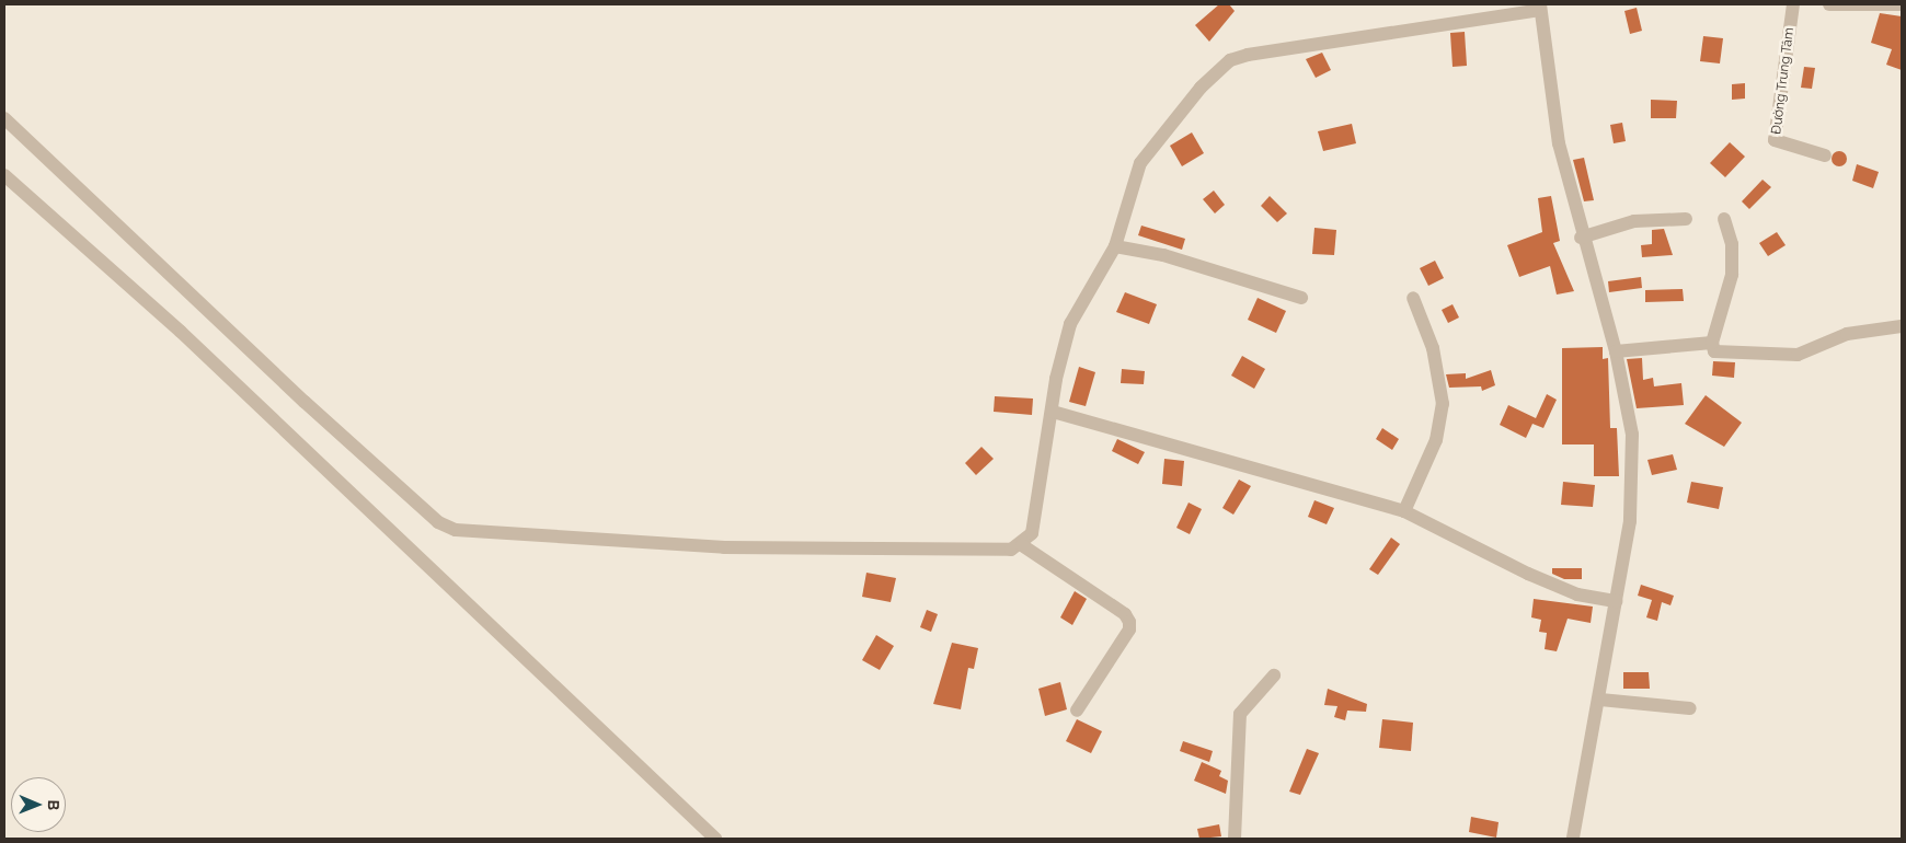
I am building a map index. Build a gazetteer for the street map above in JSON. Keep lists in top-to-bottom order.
{
  "streets": {
    "street": ["Đường Trung Tâm"]
  },
  "north": "right"
}
